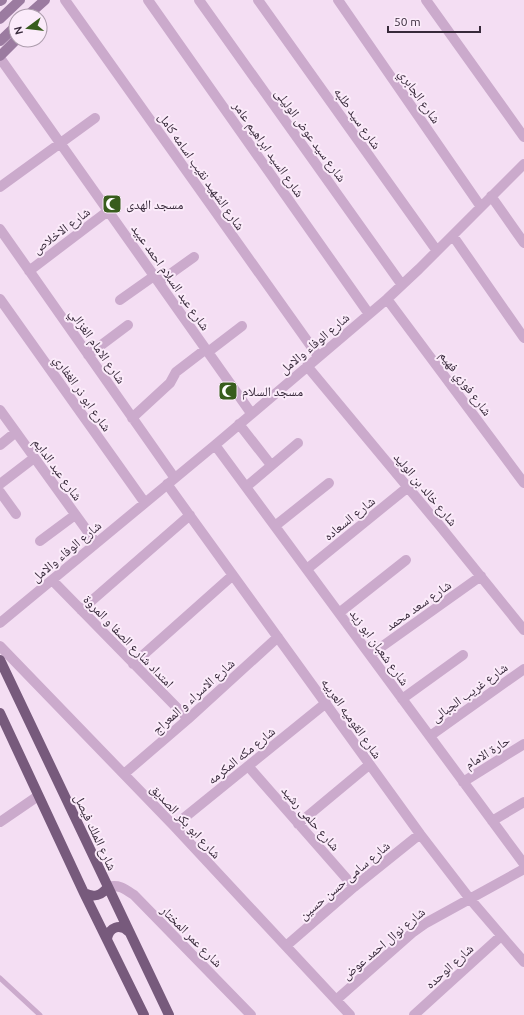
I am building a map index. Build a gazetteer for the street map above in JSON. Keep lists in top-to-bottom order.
{
  "streets": {
    "main road": ["شارع الملك فيصل"],
    "street": [
      "شارع الجابري",
      "شارع سيد طلبه",
      "شارع سيد عوض الوليلى",
      "شارع السيد ابراهيم عامر",
      "شارع الشهيد نقيب اسامه كامل",
      "شارع الاخلاص",
      "شارع عبد السلام احمد عبيد",
      "شارع الوفاء والامل",
      "شارع الامام الغزالي",
      "شارع فوزي فهيم",
      "شارع ابو ذر الغفاري",
      "شارع عبد الدايم",
      "شارع خالد بن الوليد",
      "شارع السعاده",
      "شارع سعد محمد",
      "امتداد شارع الصفا و المروة",
      "شارع شعبان ابو زيد",
      "شارع غريب الجبالى",
      "شارع الاسراء و المعراج",
      "شارع القوميه العربيه",
      "حارة الامام",
      "شارع مكه المكرمه",
      "شارع حلمى رشيد",
      "شارع ابو بكر الصديق",
      "شارع سامى حسن حسين",
      "شارع عمر المختار",
      "شارع نوال احمد عوض",
      "شارع الوحده"
    ]
  },
  "crossings": [
    ["شارع الجابري", "شارع الوفاء والامل"],
    ["شارع سيد طلبه", "شارع الوفاء والامل"],
    ["شارع سيد عوض الوليلى", "شارع الوفاء والامل"],
    ["شارع السيد ابراهيم عامر", "شارع الوفاء والامل"],
    ["شارع الشهيد نقيب اسامه كامل", "شارع الوفاء والامل"],
    ["شارع الاخلاص", "شارع عبد السلام احمد عبيد"],
    ["شارع الاخلاص", "شارع الامام الغزالي"],
    ["شارع عبد السلام احمد عبيد", "شارع الوفاء والامل"],
    ["شارع الوفاء والامل", "شارع الامام الغزالي"],
    ["شارع الوفاء والامل", "شارع فوزي فهيم"],
    ["شارع الوفاء والامل", "شارع ابو ذر الغفاري"],
    ["شارع الوفاء والامل", "شارع عبد الدايم"],
    ["شارع الوفاء والامل", "شارع خالد بن الوليد"],
    ["شارع الوفاء والامل", "امتداد شارع الصفا و المروة"],
    ["شارع الوفاء والامل", "شارع شعبان ابو زيد"],
    ["شارع الوفاء والامل", "شارع القوميه العربيه"],
    ["شارع الامام الغزالي", "شارع القوميه العربيه"],
    ["شارع خالد بن الوليد", "شارع السعاده"],
    ["شارع خالد بن الوليد", "شارع سعد محمد"],
    ["شارع السعاده", "شارع شعبان ابو زيد"],
    ["شارع سعد محمد", "شارع شعبان ابو زيد"],
    ["امتداد شارع الصفا و المروة", "شارع الاسراء و المعراج"],
    ["شارع شعبان ابو زيد", "شارع غريب الجبالى"],
    ["شارع شعبان ابو زيد", "حارة الامام"],
    ["شارع الاسراء و المعراج", "شارع القوميه العربيه"],
    ["شارع الاسراء و المعراج", "شارع ابو بكر الصديق"],
    ["شارع القوميه العربيه", "شارع مكه المكرمه"],
    ["شارع القوميه العربيه", "شارع سامى حسن حسين"],
    ["شارع القوميه العربيه", "شارع نوال احمد عوض"],
    ["شارع القوميه العربيه", "شارع الوحده"],
    ["شارع مكه المكرمه", "شارع حلمى رشيد"],
    ["شارع مكه المكرمه", "شارع ابو بكر الصديق"],
    ["شارع حلمى رشيد", "شارع سامى حسن حسين"],
    ["شارع ابو بكر الصديق", "شارع سامى حسن حسين"],
    ["شارع ابو بكر الصديق", "شارع نوال احمد عوض"],
    ["شارع الملك فيصل", "شارع عمر المختار"]
  ],
  "places": {
    "mosque": ["مسجد الهدى", "مسجد السلام"]
  },
  "scale_bar": "50 m",
  "north": "left"
}
